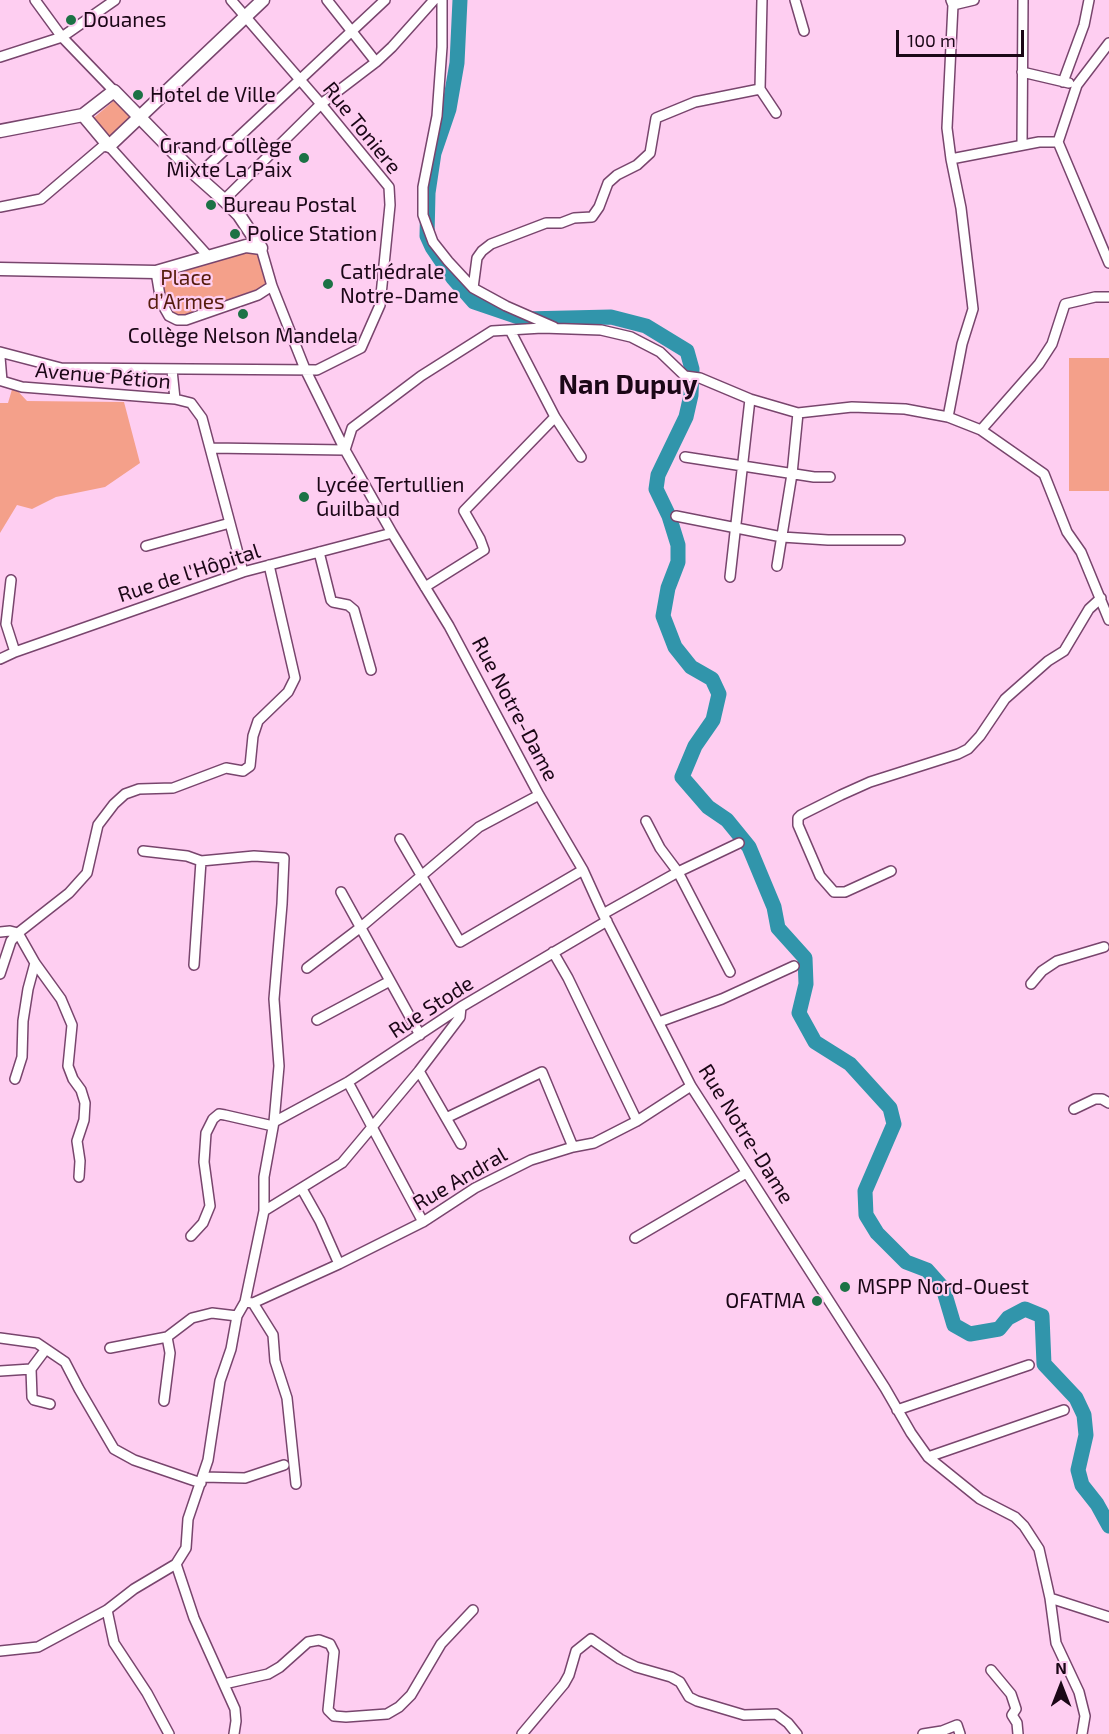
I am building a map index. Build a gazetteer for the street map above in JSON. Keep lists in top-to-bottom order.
{
  "streets": {
    "main road": ["Rue Notre-Dame"],
    "street": [
      "Rue Toniere",
      "Avenue Pétion",
      "Rue de l'Hôpital",
      "Rue Stode",
      "Rue Andral"
    ]
  },
  "crossings": [
    ["Rue Toniere", "Rue Notre-Dame"],
    ["Avenue Pétion", "Rue de l'Hôpital"],
    ["Rue de l'Hôpital", "Rue Notre-Dame"],
    ["Rue Notre-Dame", "Rue Stode"],
    ["Rue Notre-Dame", "Rue Andral"]
  ],
  "districts": ["Nan Dupuy"],
  "parks": ["Place d’Armes"],
  "places": [
    "Douanes",
    "Hotel de Ville",
    "Grand Collège Mixte La Paix",
    "Bureau Postal",
    "Police Station",
    "Cathédrale Notre-Dame",
    "Collège Nelson Mandela",
    "Lycée Tertullien Guilbaud",
    "MSPP Nord-Ouest",
    "OFATMA"
  ],
  "scale_bar": "100 m",
  "north": "top"
}
